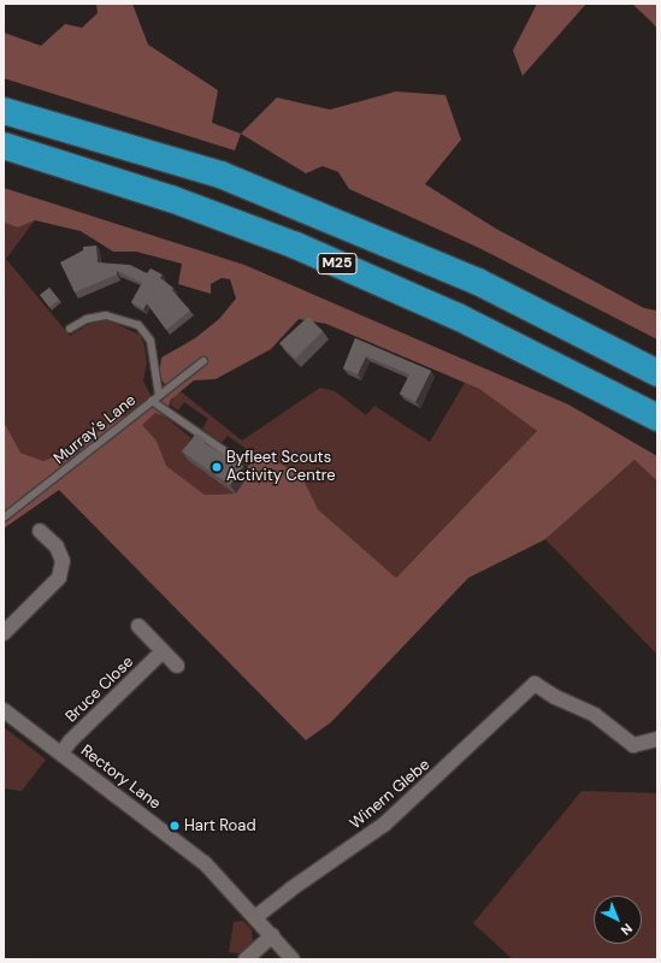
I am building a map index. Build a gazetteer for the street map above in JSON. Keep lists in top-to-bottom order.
{
  "streets": {
    "highway": ["M25"],
    "street": ["Bruce Close", "Rectory Lane", "Winern Glebe"],
    "lane": ["Murray's Lane"]
  },
  "crossings": [
    ["Bruce Close", "Rectory Lane"],
    ["Rectory Lane", "Winern Glebe"]
  ],
  "places": ["Byfleet Scouts Activity Centre", "Hart Road"],
  "north": "bottom right"
}
